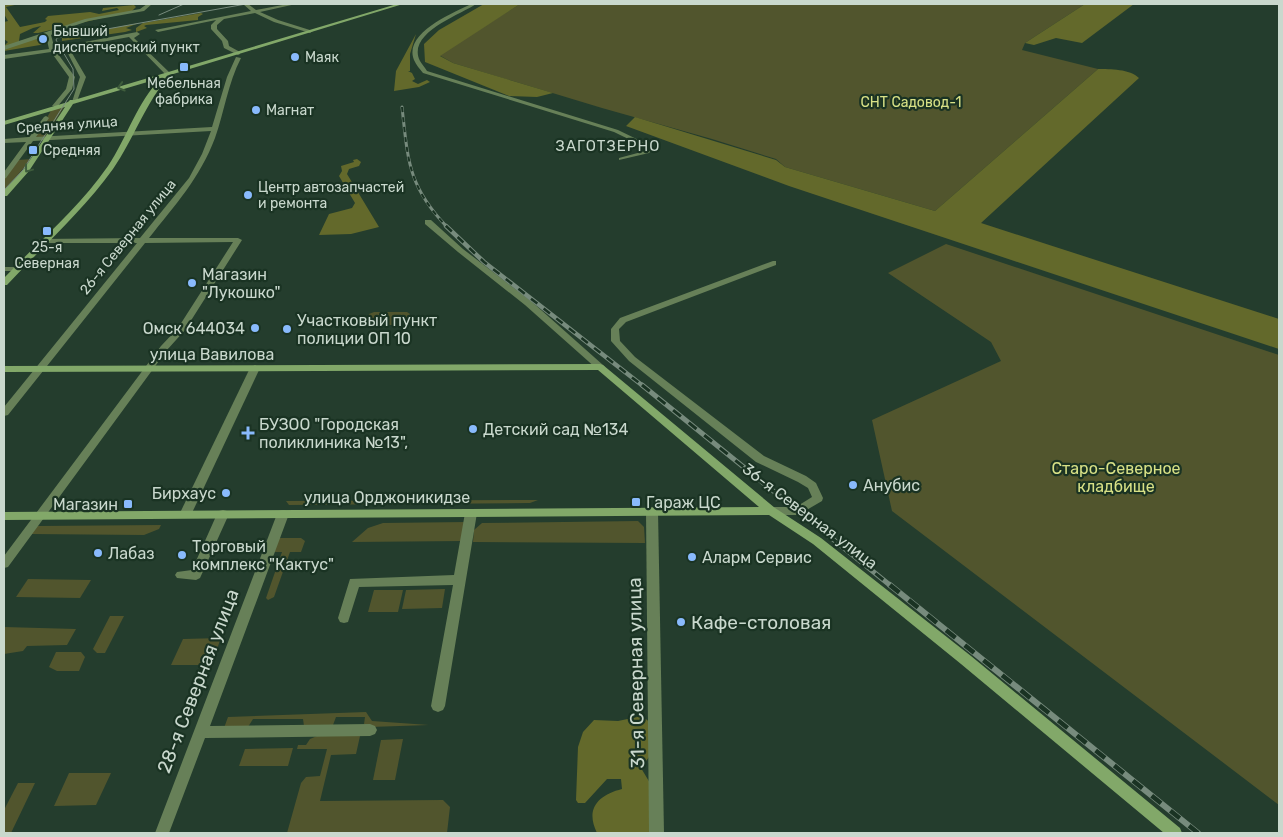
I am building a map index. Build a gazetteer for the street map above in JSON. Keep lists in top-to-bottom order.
{
  "streets": {
    "main road": ["улица Вавилова", "улица Орджоникидзе", "36-я Северная улица"],
    "street": [
      "Средняя улица",
      "26-я Северная улица",
      "31-я Северная улица",
      "28-я Северная улица"
    ]
  },
  "crossings": [
    ["Средняя улица", "26-я Северная улица"],
    ["26-я Северная улица", "улица Вавилова"],
    ["улица Вавилова", "36-я Северная улица"],
    ["улица Орджоникидзе", "36-я Северная улица"],
    ["улица Орджоникидзе", "31-я Северная улица"],
    ["улица Орджоникидзе", "28-я Северная улица"]
  ],
  "districts": ["ЗАГОТЗЕРНО"],
  "parks": ["СНТ Садовод-1", "Старо-Северное кладбище"],
  "places": {
    "other": [
      "Бывший диспетчерский пункт",
      "Маяк",
      "Магнат",
      "Центр автозапчастей и ремонта",
      "Магазин \"Лукошко\"",
      "Омск 644034",
      "Участковый пункт полиции ОП 10",
      "Детский сад №134",
      "Анубис",
      "Бирхаус",
      "Лабаз",
      "Торговый комплекс \"Кактус\"",
      "Аларм Сервис",
      "Кафе-столовая"
    ],
    "transit": [
      "Мебельная фабрика",
      "Средняя",
      "25-я Северная",
      "Гараж ЦС",
      "Магазин"
    ],
    "health": ["БУЗОО \"Городская поликлиника №13\","]
  }
}
